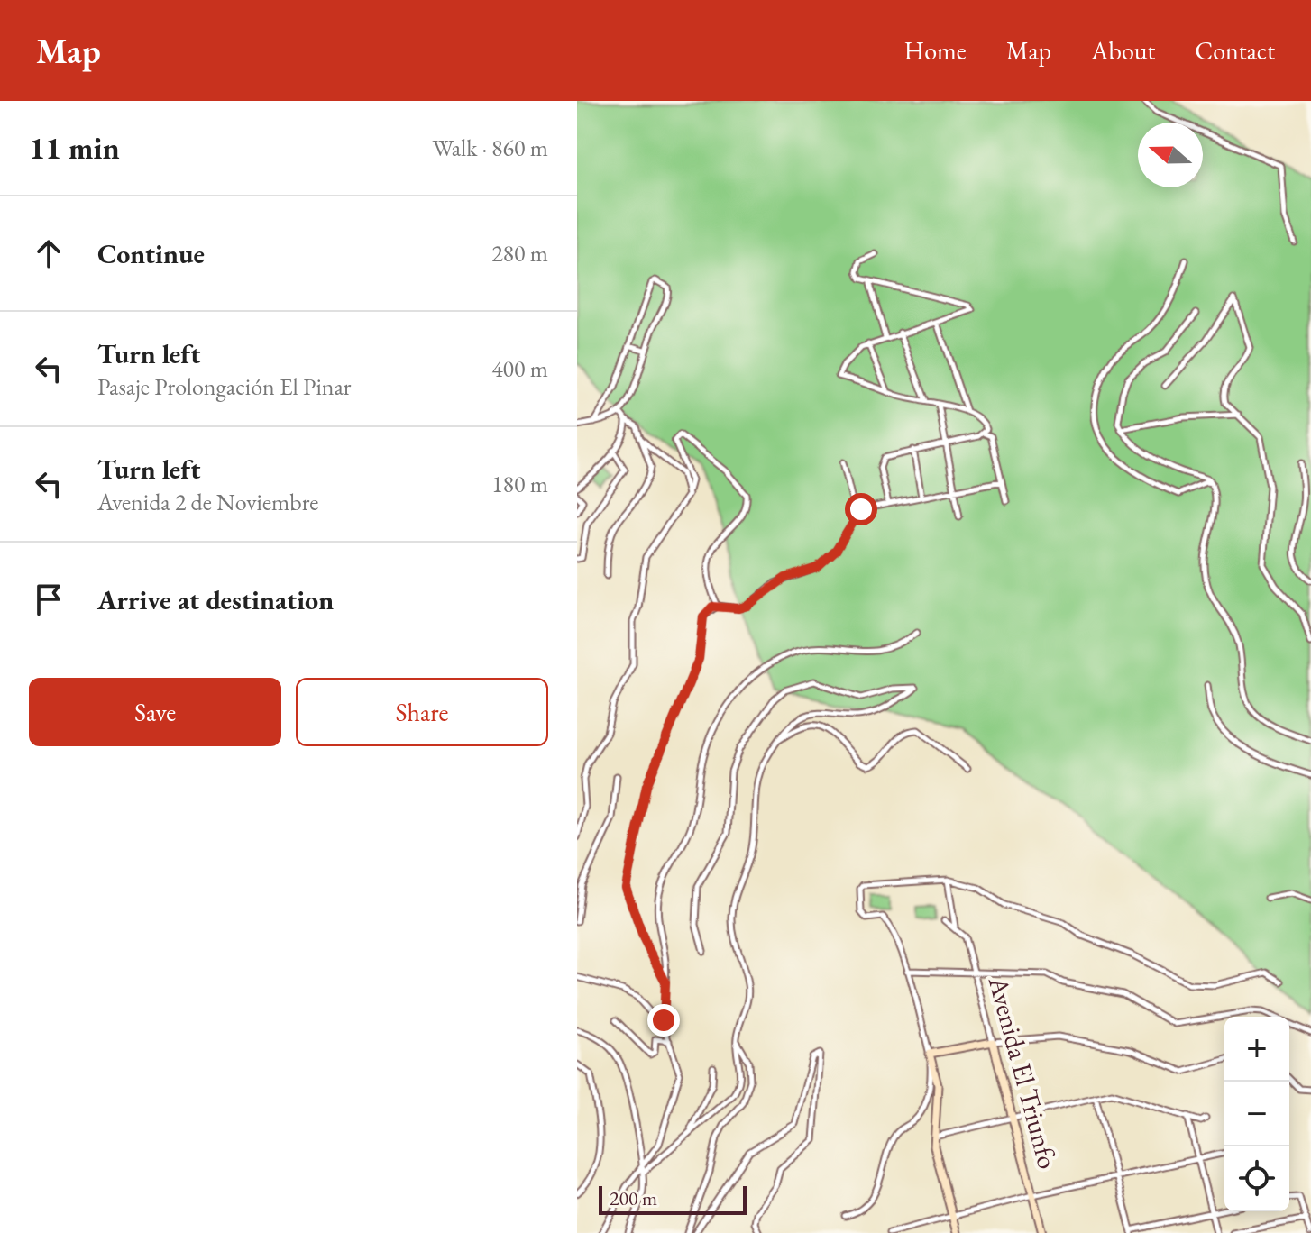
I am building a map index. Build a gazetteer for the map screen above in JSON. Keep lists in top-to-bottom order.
{
  "streets": {
    "street": ["Avenida El Triunfo"]
  },
  "scale_bar": "200 m",
  "north": "left",
  "page": {
    "header": "Map",
    "nav": [
      "Home",
      "Map",
      "About",
      "Contact"
    ],
    "heading": ["11 min", "Walk · 860 m"],
    "list": [
      ["Continue", "280 m"],
      ["Turn left", "Pasaje Prolongación El Pinar", "400 m"],
      ["Turn left", "Avenida 2 de Noviembre", "180 m"],
      "Arrive at destination"
    ],
    "buttons": ["Save", "Share"],
    "map_buttons": ["+", "−"],
    "scale": "200 m"
  }
}
